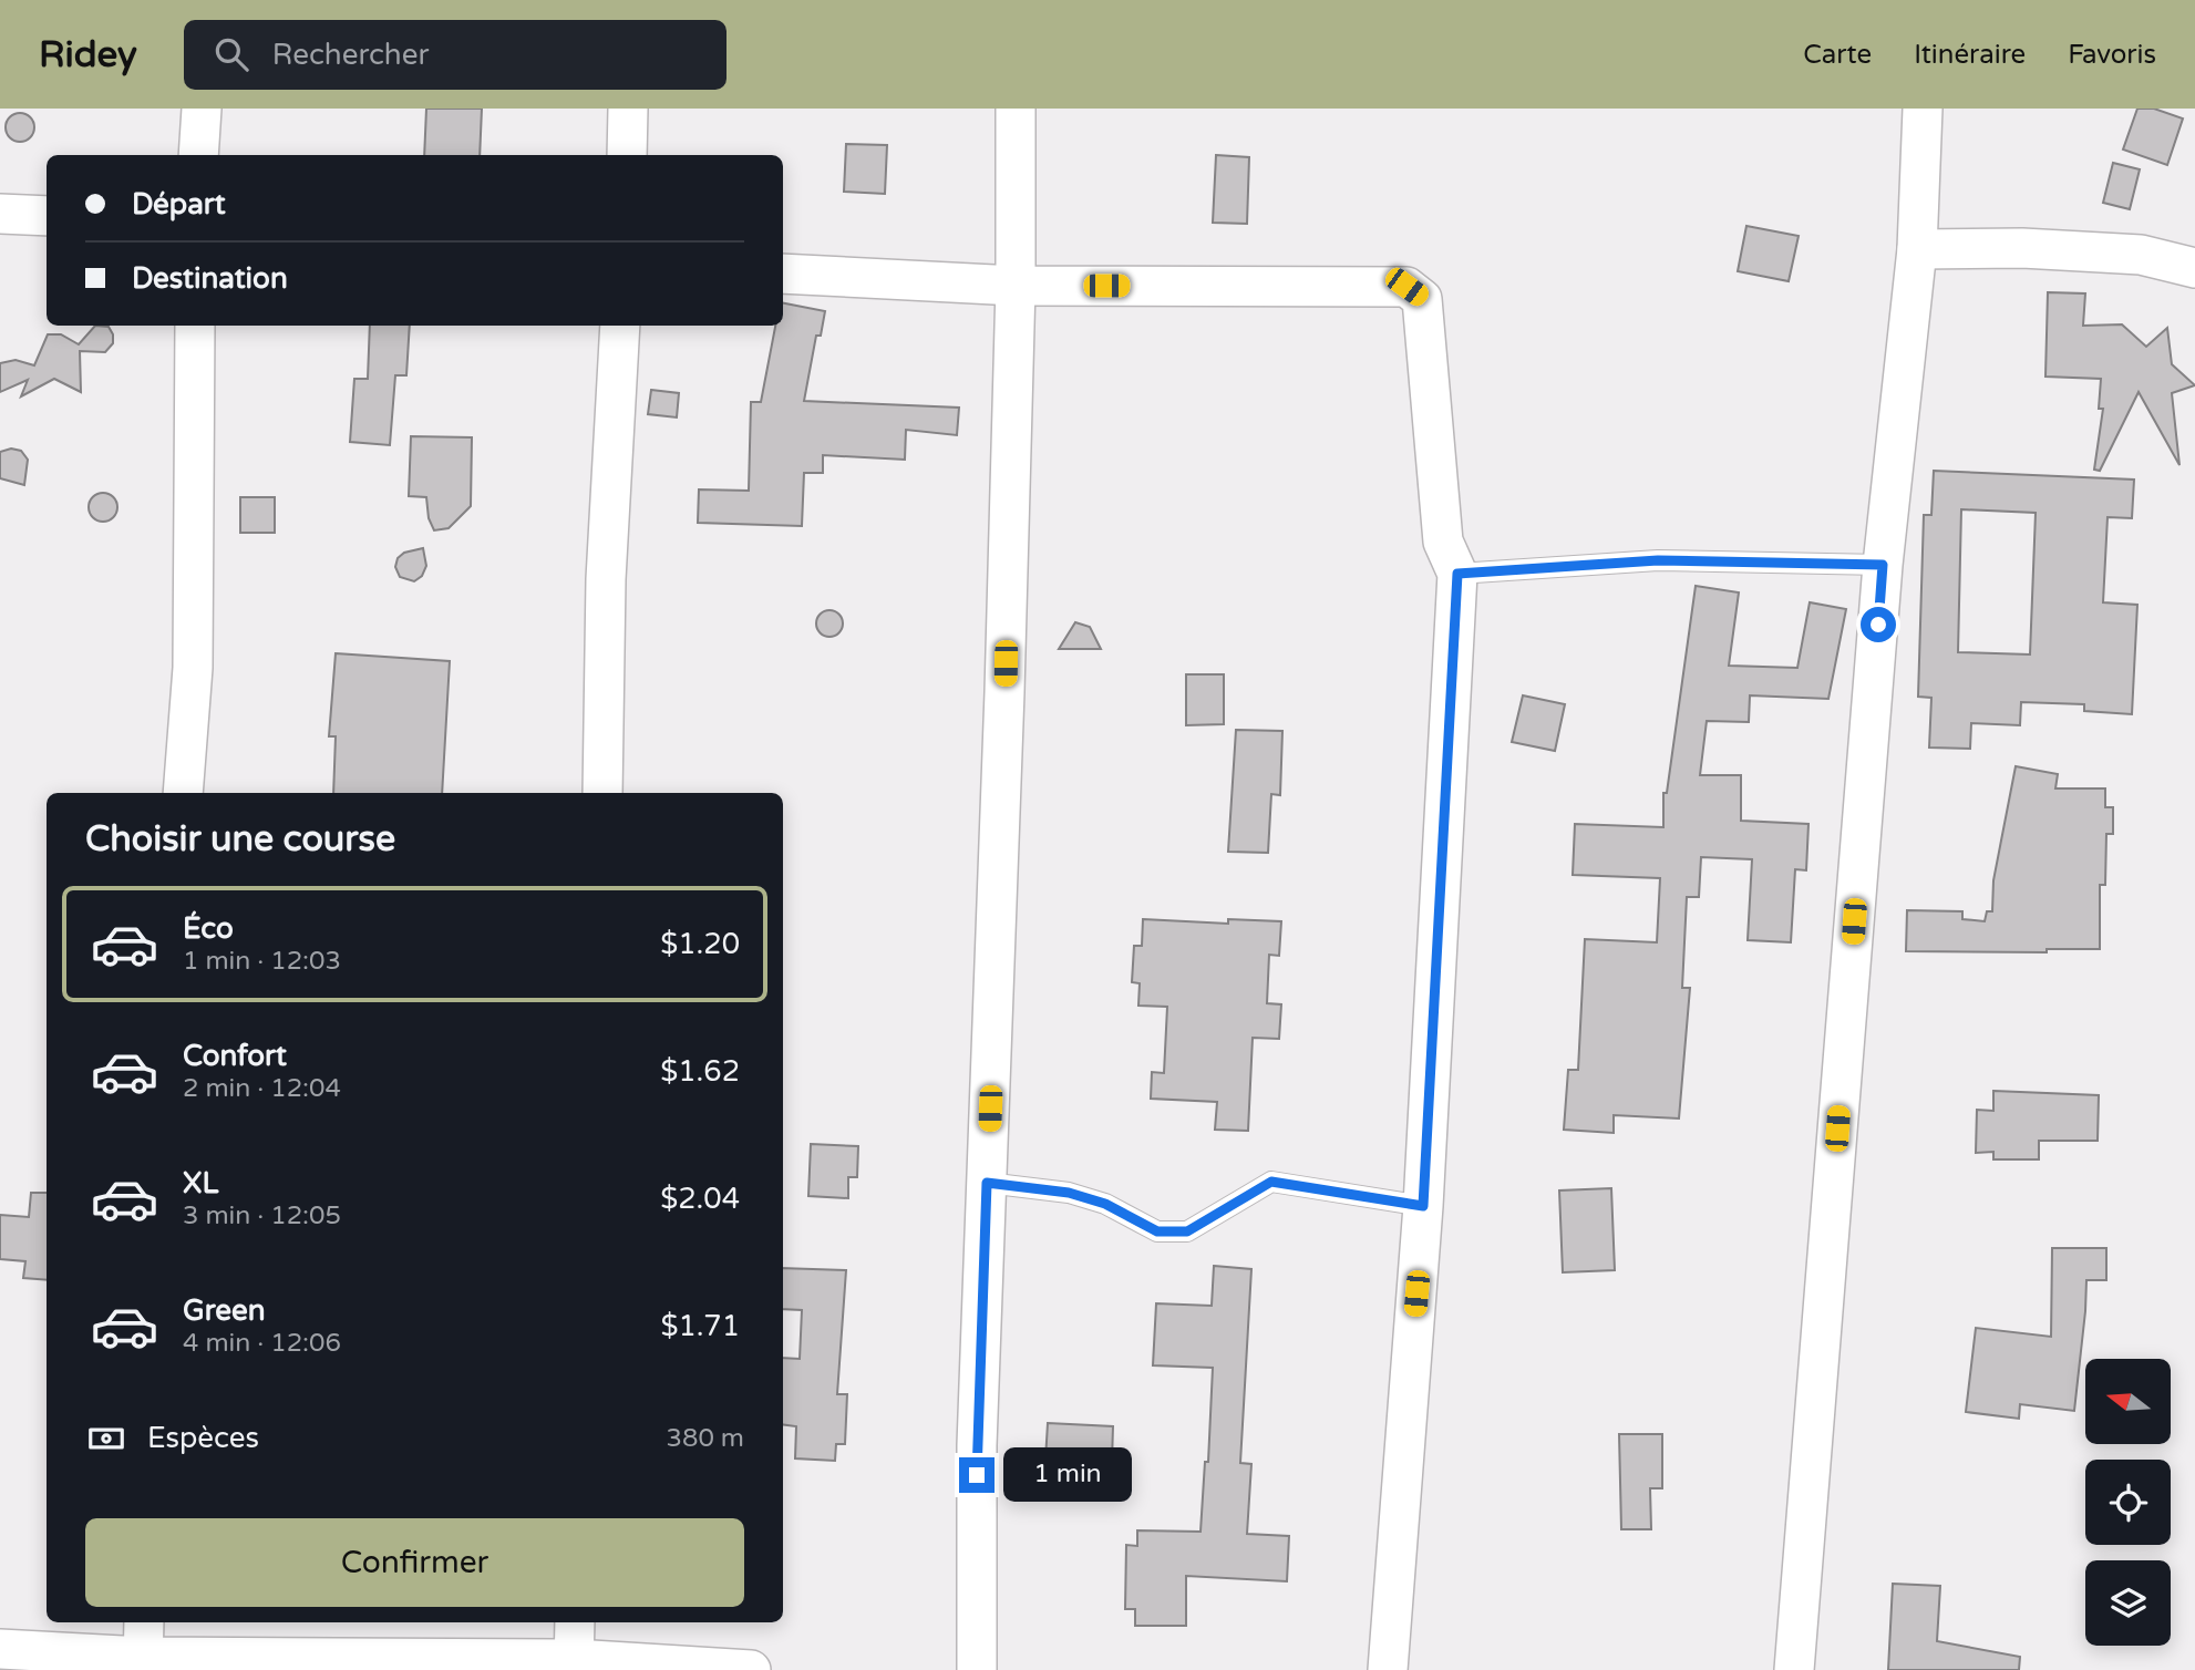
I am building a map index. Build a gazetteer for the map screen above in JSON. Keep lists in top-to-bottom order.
{
  "north": "left",
  "page": {
    "header": "Ridey",
    "search": "Rechercher",
    "nav": ["Carte", "Itinéraire", "Favoris"],
    "banner": ["Départ", "Destination"],
    "heading": "Choisir une course",
    "list": [
      {
        "name": "Éco",
        "note": "1 min · 12:03",
        "value": "$1.20"
      },
      {
        "name": "Confort",
        "note": "2 min · 12:04",
        "value": "$1.62"
      },
      {
        "name": "XL",
        "note": "3 min · 12:05",
        "value": "$2.04"
      },
      {
        "name": "Green",
        "note": "4 min · 12:06",
        "value": "$1.71"
      }
    ],
    "pay": ["Espèces", "380 m"],
    "bubble": "1 min",
    "buttons": "Confirmer"
  }
}
